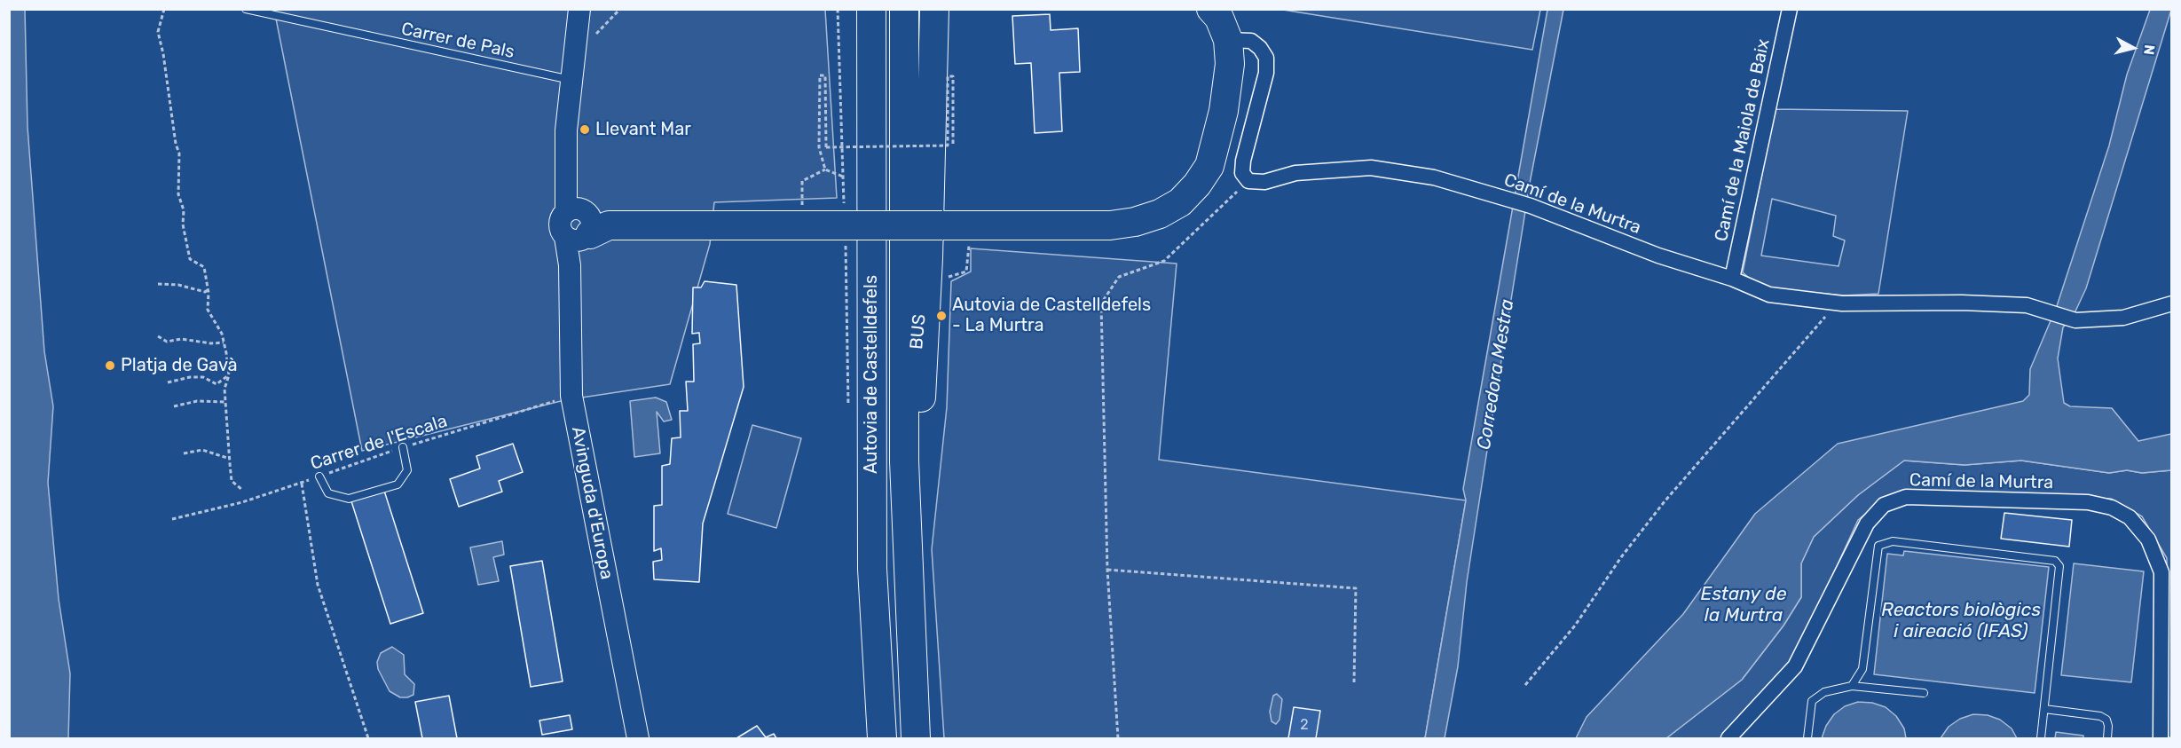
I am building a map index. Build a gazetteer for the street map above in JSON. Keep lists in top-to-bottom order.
{
  "streets": {
    "highway": ["Autovia de Castelldefels"],
    "street": ["Camí de la Maiola de Baix", "Camí de la Murtra", "Avinguda d'Europa"],
    "lane": ["Carrer de Pals", "BUS"],
    "path": ["Carrer de l'Escala"]
  },
  "crossings": [
    ["Carrer de Pals", "Avinguda d'Europa"],
    ["Camí de la Maiola de Baix", "Camí de la Murtra"],
    ["Carrer de l'Escala", "Avinguda d'Europa"]
  ],
  "water": ["Corredora Mestra", "Estany de la Murtra", "Reactors biològics i aireació (IFAS)"],
  "places": ["Llevant Mar", "Autovia de Castelldefels - La Murtra", "Platja de Gavà"],
  "house_numbers": ["2"],
  "north": "right"
}
